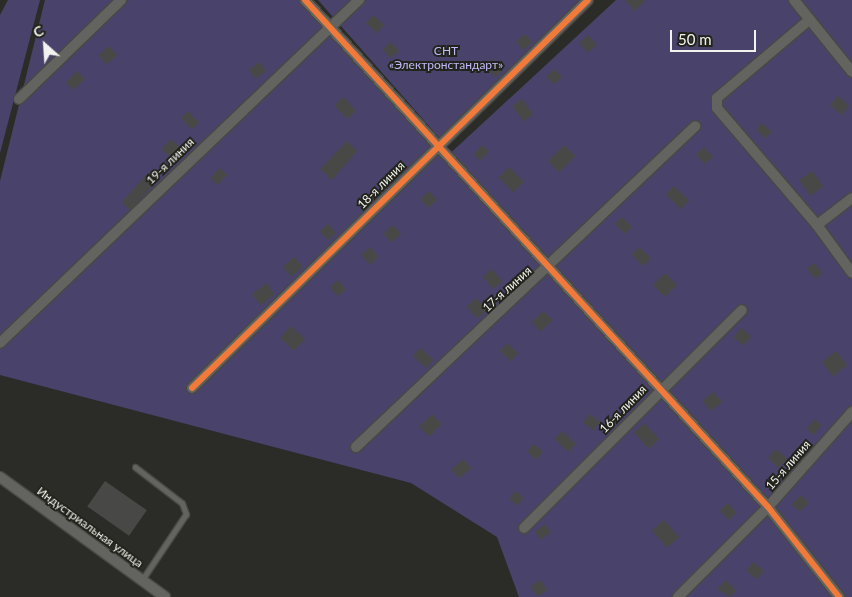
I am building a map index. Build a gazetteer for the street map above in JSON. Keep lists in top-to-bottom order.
{
  "streets": {
    "street": [
      "19-я линия",
      "18-я линия",
      "17-я линия",
      "16-я линия",
      "15-я линия",
      "Индустриальная улица"
    ]
  },
  "parks": ["СНТ «Электронстандарт»"],
  "scale_bar": "50 m",
  "north": "top left"
}
